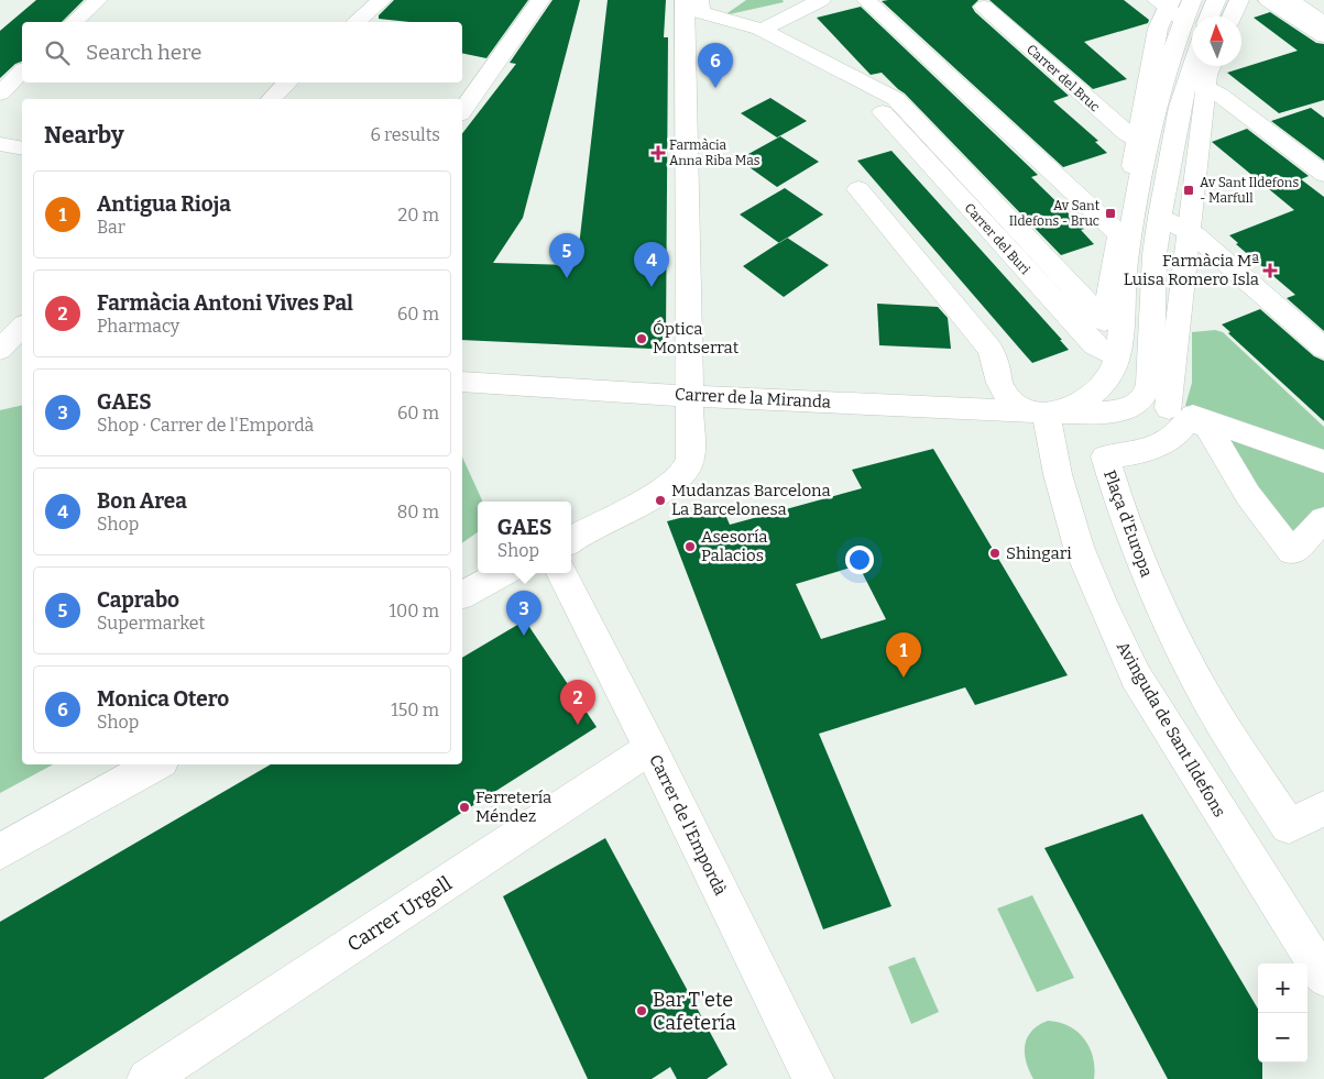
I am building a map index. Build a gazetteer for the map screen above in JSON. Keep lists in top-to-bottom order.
{
  "streets": {
    "street": [
      "Carrer del Bruc",
      "Carrer del Buri",
      "Carrer de la Miranda",
      "Plaça d'Europa",
      "Avinguda de Sant Ildefons",
      "Carrer de l'Empordà",
      "Carrer Urgell"
    ]
  },
  "crossings": [
    ["Carrer de la Miranda", "Avinguda de Sant Ildefons"],
    ["Carrer de l'Empordà", "Carrer Urgell"]
  ],
  "places": {
    "health": ["Farmàcia Anna Riba Mas", "Farmàcia Mª Luisa Romero Isla"],
    "transit": ["Av Sant Ildefons - Marfull", "Av Sant Ildefons - Bruc"],
    "other": [
      "Óptica Montserrat",
      "Mudanzas Barcelona La Barcelonesa",
      "Asesoría Palacios",
      "Shingari",
      "Ferretería Méndez",
      "Bar T'ete Cafetería"
    ]
  },
  "north": "top",
  "page": {
    "search": "Search here",
    "pins": [
      "6",
      "5",
      "4",
      "3",
      "1",
      "2"
    ],
    "heading": ["Nearby", "6 results"],
    "list": [
      {
        "mark": "1",
        "name": "Antigua Rioja",
        "note": "Bar",
        "value": "20 m"
      },
      {
        "mark": "2",
        "name": "Farmàcia Antoni Vives Pal",
        "note": "Pharmacy",
        "value": "60 m"
      },
      {
        "mark": "3",
        "name": "GAES",
        "note": "Shop · Carrer de l'Empordà",
        "value": "60 m"
      },
      {
        "mark": "4",
        "name": "Bon Area",
        "note": "Shop",
        "value": "80 m"
      },
      {
        "mark": "5",
        "name": "Caprabo",
        "note": "Supermarket",
        "value": "100 m"
      },
      {
        "mark": "6",
        "name": "Monica Otero",
        "note": "Shop",
        "value": "150 m"
      }
    ],
    "popup": ["GAES", "Shop"],
    "map_buttons": ["+", "−"]
  }
}
